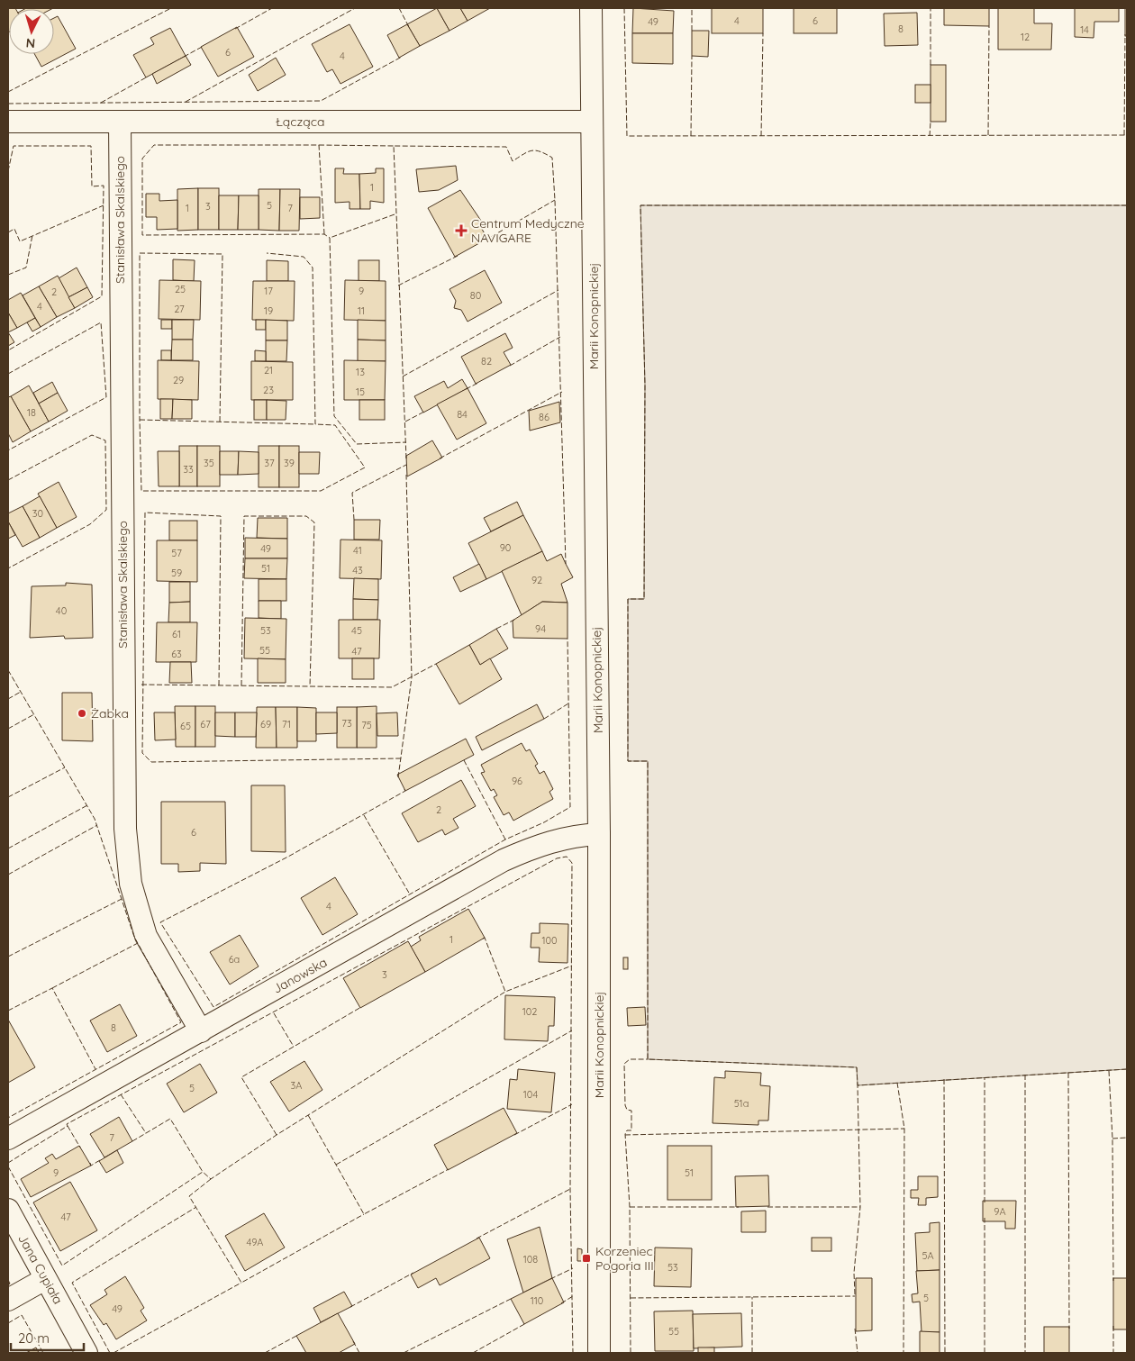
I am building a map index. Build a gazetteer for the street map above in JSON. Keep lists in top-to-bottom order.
{
  "streets": {
    "street": [
      "Łącząca",
      "Stanisława Skalskiego",
      "Marii Konopnickiej",
      "Janowska",
      "Jana Cupiała"
    ]
  },
  "crossings": [
    ["Łącząca", "Stanisława Skalskiego"],
    ["Łącząca", "Marii Konopnickiej"],
    ["Stanisława Skalskiego", "Janowska"],
    ["Marii Konopnickiej", "Janowska"]
  ],
  "places": {
    "health": ["Centrum Medyczne NAVIGARE"],
    "other": ["Żabka"],
    "transit": ["Korzeniec Pogoria III"]
  },
  "house_numbers": [
    "4",
    "6",
    "49",
    "8",
    "14",
    "12",
    "6",
    "4",
    "1",
    "5",
    "3",
    "1",
    "7",
    "25",
    "17",
    "9",
    "2",
    "80",
    "4",
    "27",
    "19",
    "11",
    "82",
    "21",
    "13",
    "29",
    "23",
    "15",
    "18",
    "84",
    "86",
    "35",
    "37",
    "39",
    "33",
    "30",
    "90",
    "49",
    "41",
    "57",
    "51",
    "43",
    "59",
    "92",
    "40",
    "94",
    "53",
    "45",
    "61",
    "55",
    "47",
    "63",
    "73",
    "67",
    "69",
    "71",
    "75",
    "65",
    "96",
    "2",
    "6",
    "4",
    "1",
    "100",
    "6a",
    "3",
    "102",
    "8",
    "3A",
    "5",
    "104",
    "51a",
    "7",
    "9",
    "51",
    "9A",
    "47",
    "49A",
    "5A",
    "108",
    "53",
    "5",
    "110",
    "49",
    "55"
  ],
  "scale_bar": "20 m",
  "north": "bottom"
}
